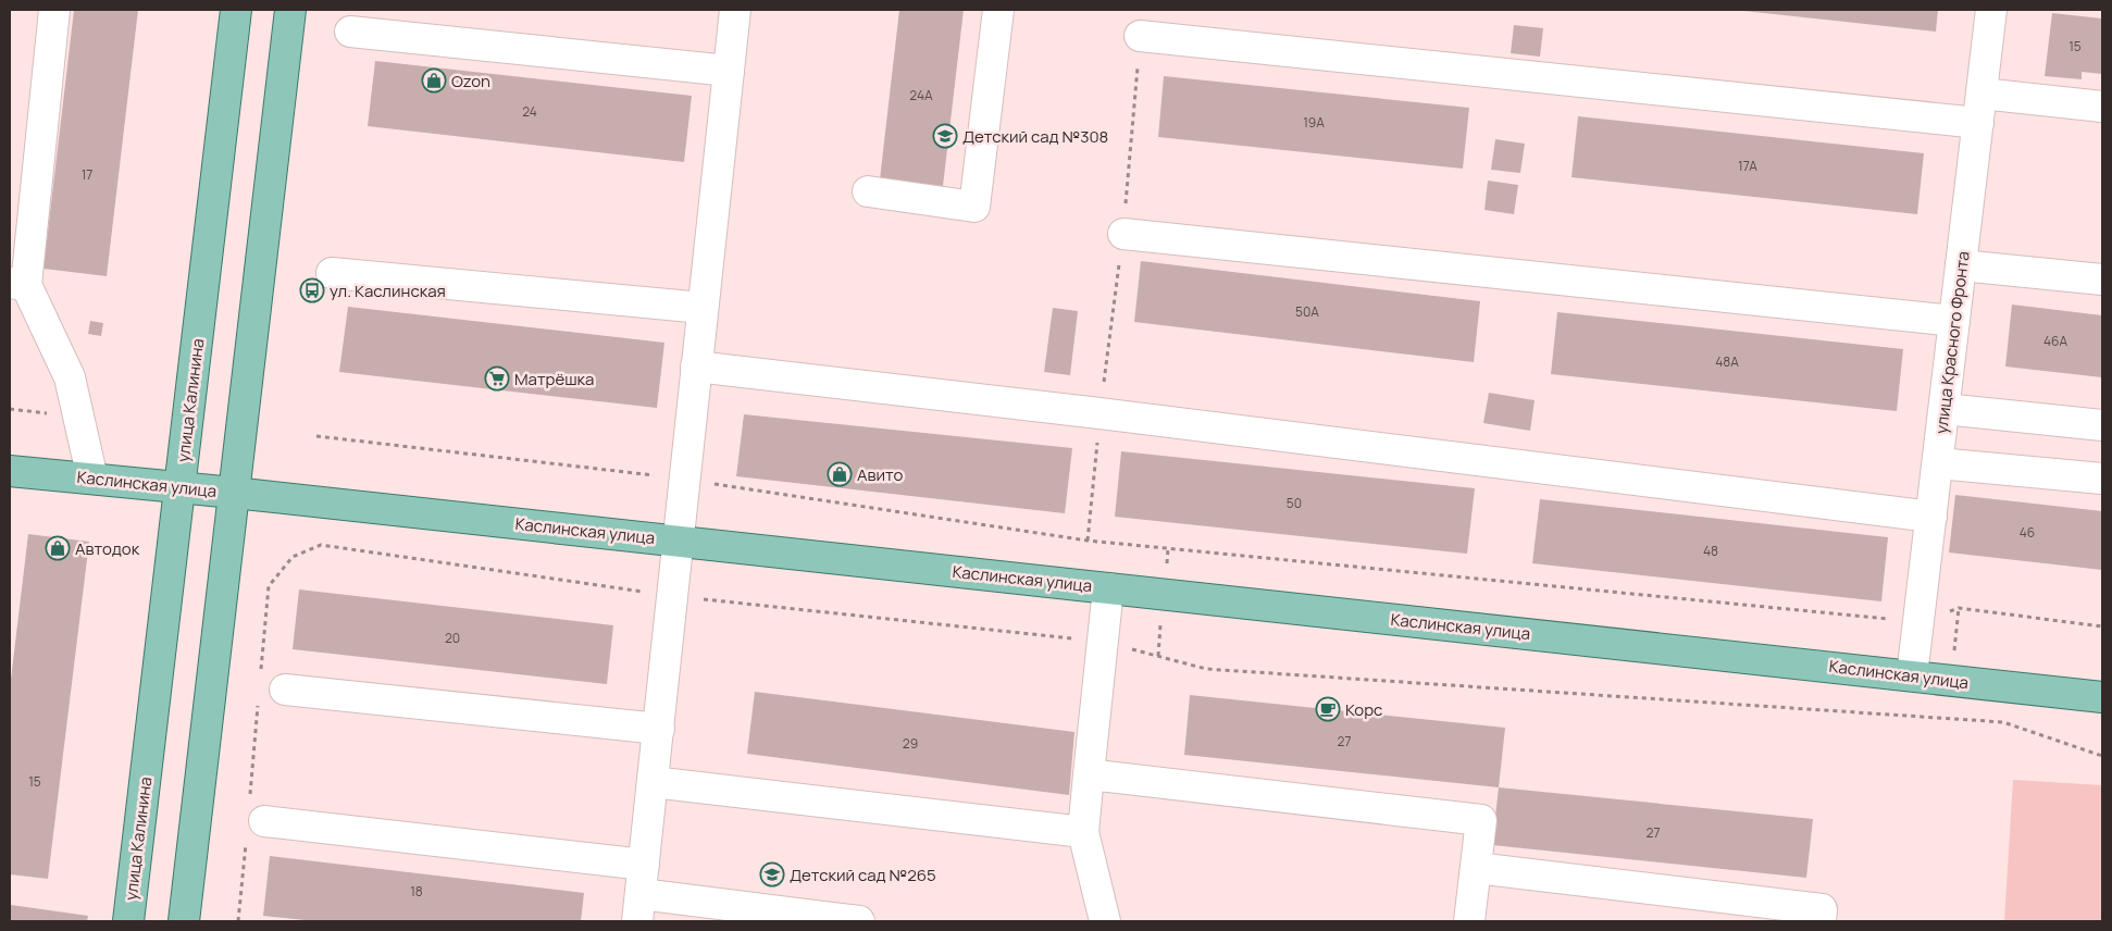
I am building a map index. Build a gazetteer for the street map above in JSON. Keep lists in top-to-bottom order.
{
  "streets": {
    "main road": ["улица Калинина", "Каслинская улица"],
    "street": ["улица Красного Фронта"]
  },
  "crossings": [
    ["улица Красного Фронта", "Каслинская улица"],
    ["улица Калинина", "Каслинская улица"]
  ],
  "places": {
    "shop": ["Ozon", "Авито", "Автодок"],
    "school or university": ["Детский сад №308", "Детский сад №265"],
    "bus stop": ["ул. Каслинская"],
    "supermarket": ["Матрёшка"],
    "cafe": ["Корс"]
  },
  "house_numbers": [
    "15",
    "24А",
    "24",
    "19А",
    "17А",
    "17",
    "50А",
    "46А",
    "48А",
    "50",
    "46",
    "48",
    "20",
    "27",
    "29",
    "15",
    "27",
    "18"
  ]
}
